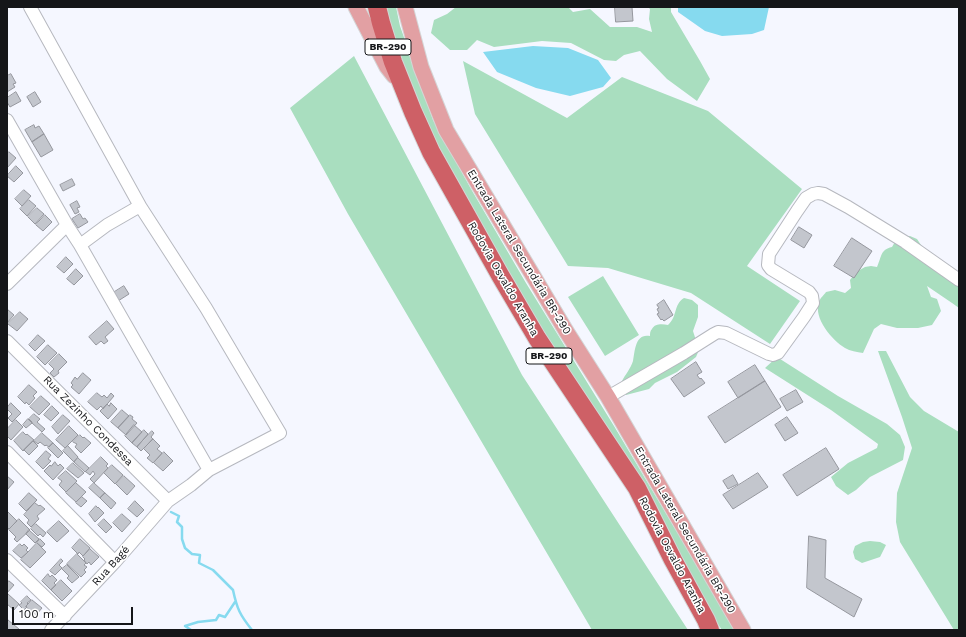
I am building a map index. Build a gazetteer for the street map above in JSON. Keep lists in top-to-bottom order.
{
  "streets": {
    "highway": ["BR-290", "Rodovia Osvaldo Aranha"],
    "main road": ["Entrada Lateral Secundária BR-290"],
    "street": ["Rua Zezinho Condessa", "Rua Bagé"]
  },
  "crossings": [
    ["Rua Zezinho Condessa", "Rua Bagé"]
  ],
  "scale_bar": "100 m"
}
